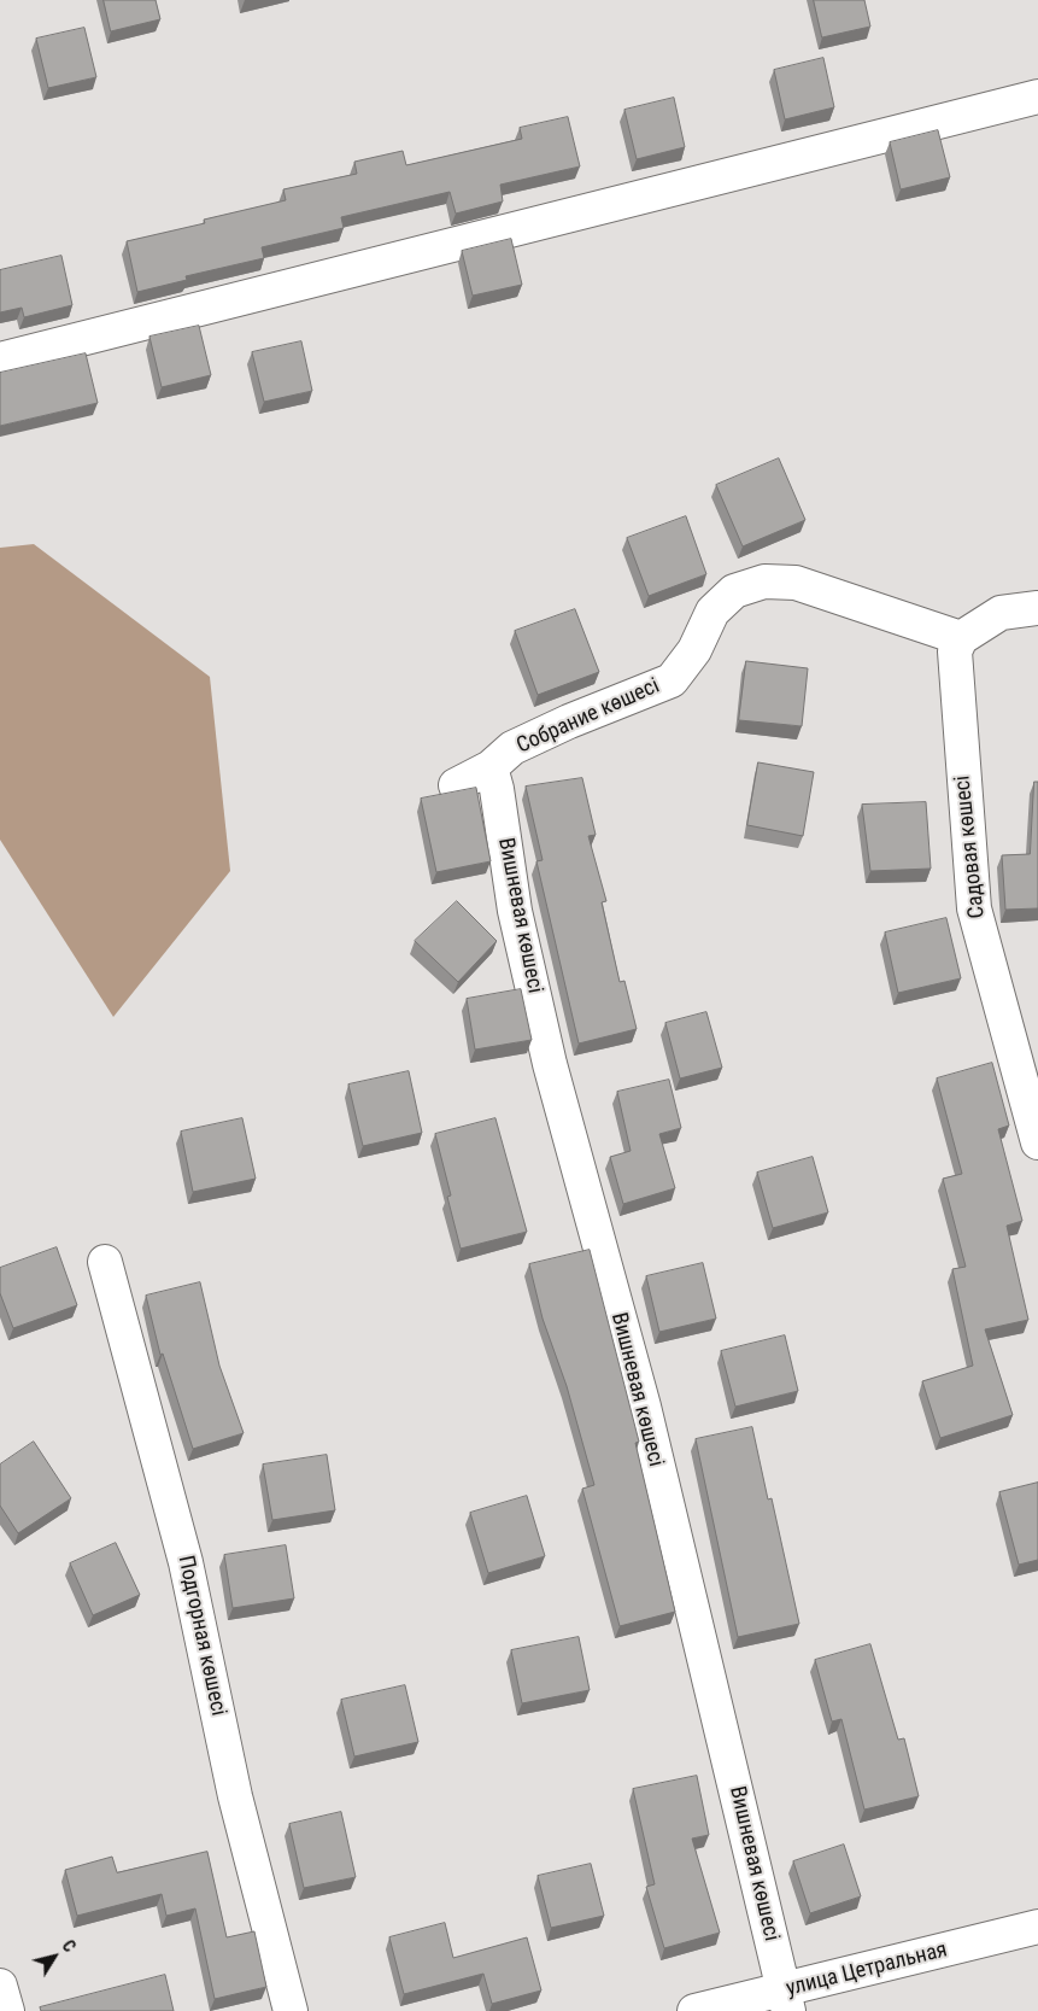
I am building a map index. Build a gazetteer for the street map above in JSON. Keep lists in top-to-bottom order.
{
  "streets": {
    "street": [
      "Собрание көшесі",
      "Садовая көшесі",
      "Вишневая көшесі",
      "Подгорная көшесі",
      "улица Цетральная"
    ]
  },
  "crossings": [
    ["Собрание көшесі", "Садовая көшесі"],
    ["Собрание көшесі", "Вишневая көшесі"],
    ["Вишневая көшесі", "улица Цетральная"]
  ],
  "north": "top right"
}
